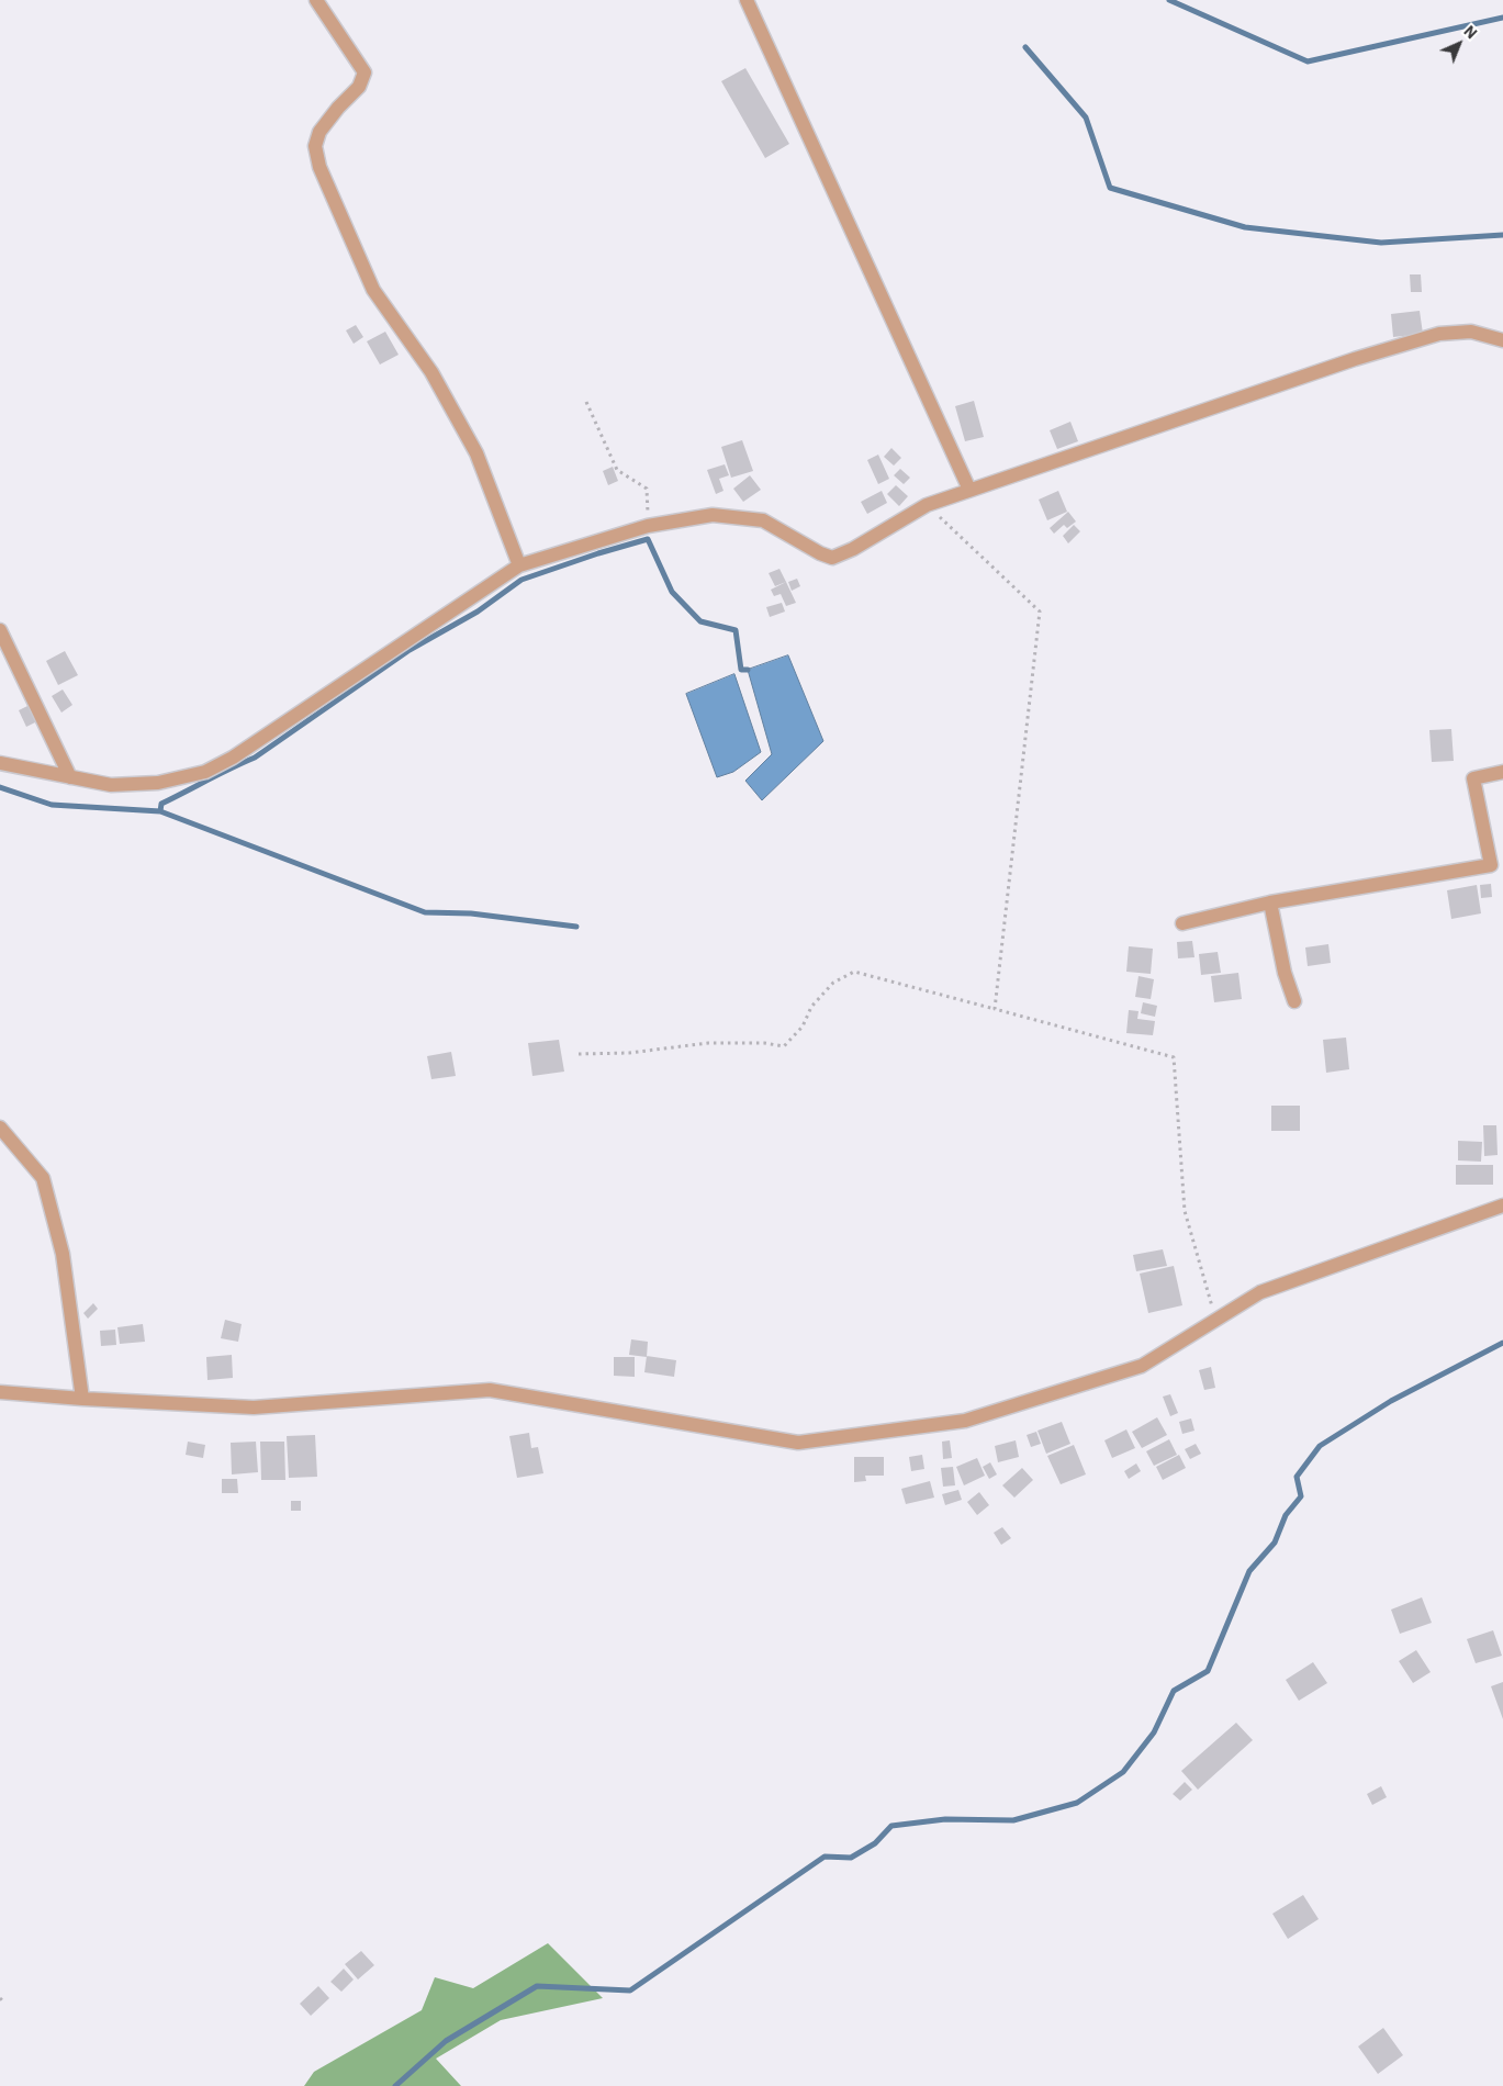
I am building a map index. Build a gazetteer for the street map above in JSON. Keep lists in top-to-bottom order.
{
  "north": "top right"
}
